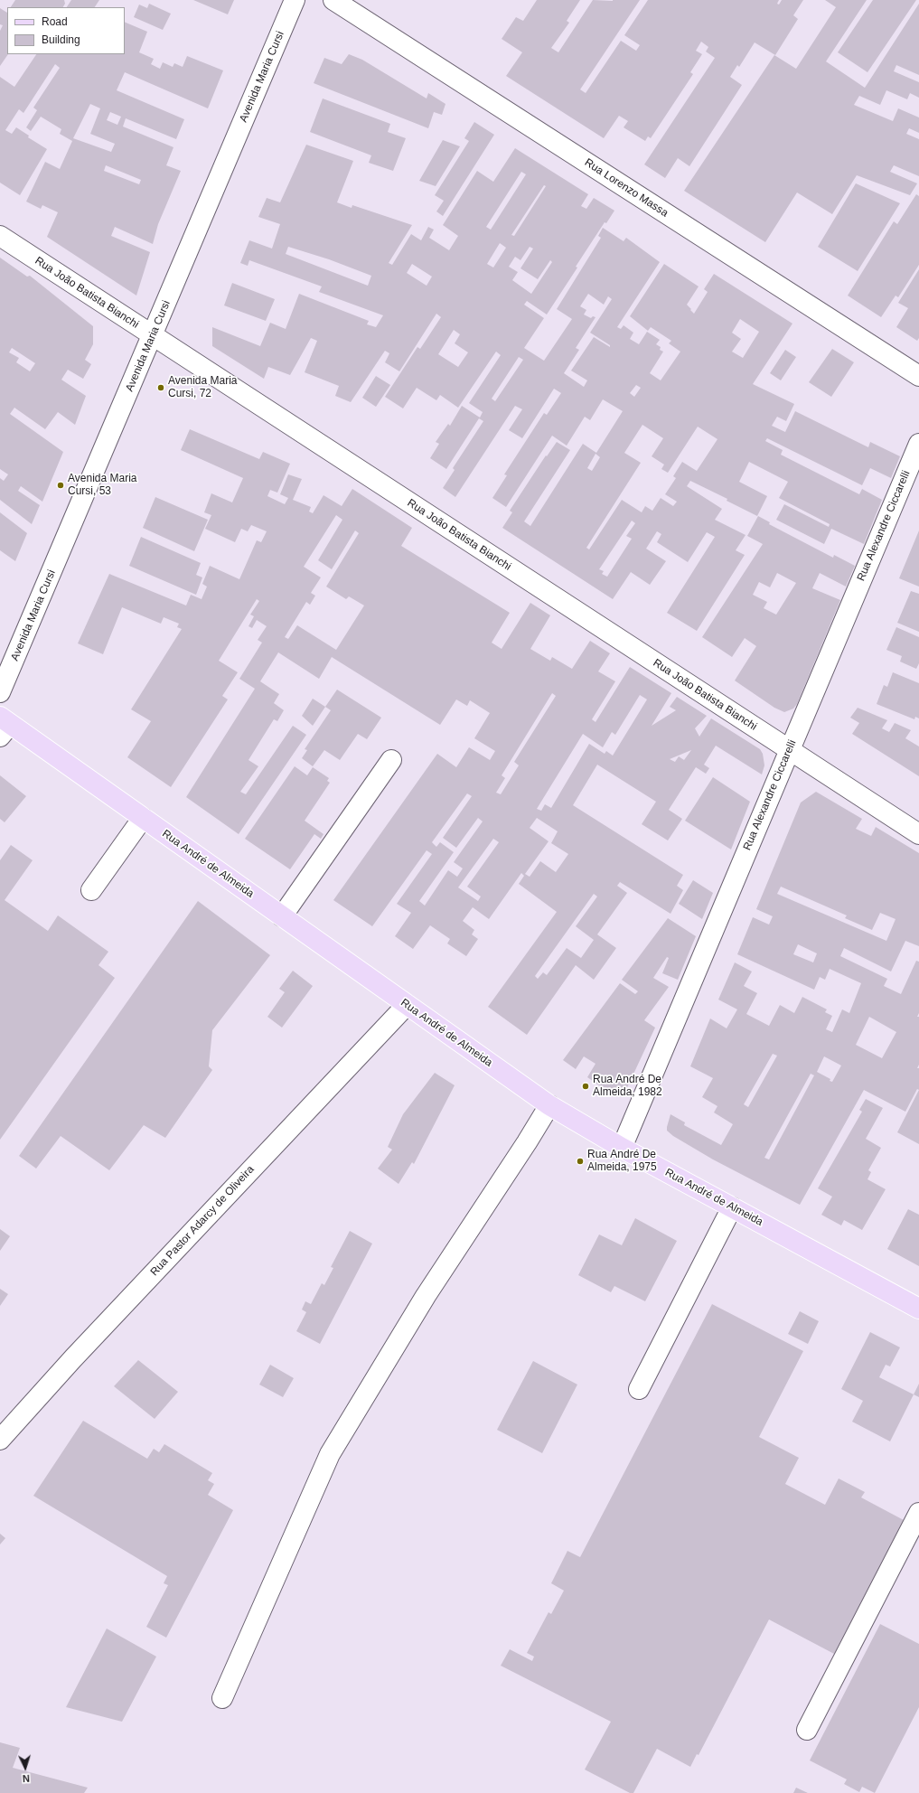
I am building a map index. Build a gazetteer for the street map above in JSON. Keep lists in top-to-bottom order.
{
  "streets": {
    "main road": ["Rua André de Almeida"],
    "street": [
      "Avenida Maria Cursi",
      "Rua Lorenzo Massa",
      "Rua João Batista Bianchi",
      "Rua Alexandre Ciccarelli",
      "Rua Pastor Adarcy de Oliveira"
    ]
  },
  "crossings": [
    ["Avenida Maria Cursi", "Rua João Batista Bianchi"],
    ["Rua João Batista Bianchi", "Rua Alexandre Ciccarelli"],
    ["Rua Alexandre Ciccarelli", "Rua André de Almeida"],
    ["Rua André de Almeida", "Rua Pastor Adarcy de Oliveira"]
  ],
  "places": [
    "Avenida Maria Cursi, 72",
    "Avenida Maria Cursi, 53",
    "Rua André De Almeida, 1982",
    "Rua André De Almeida, 1975"
  ],
  "legend": ["Road", "Building"],
  "north": "bottom"
}
